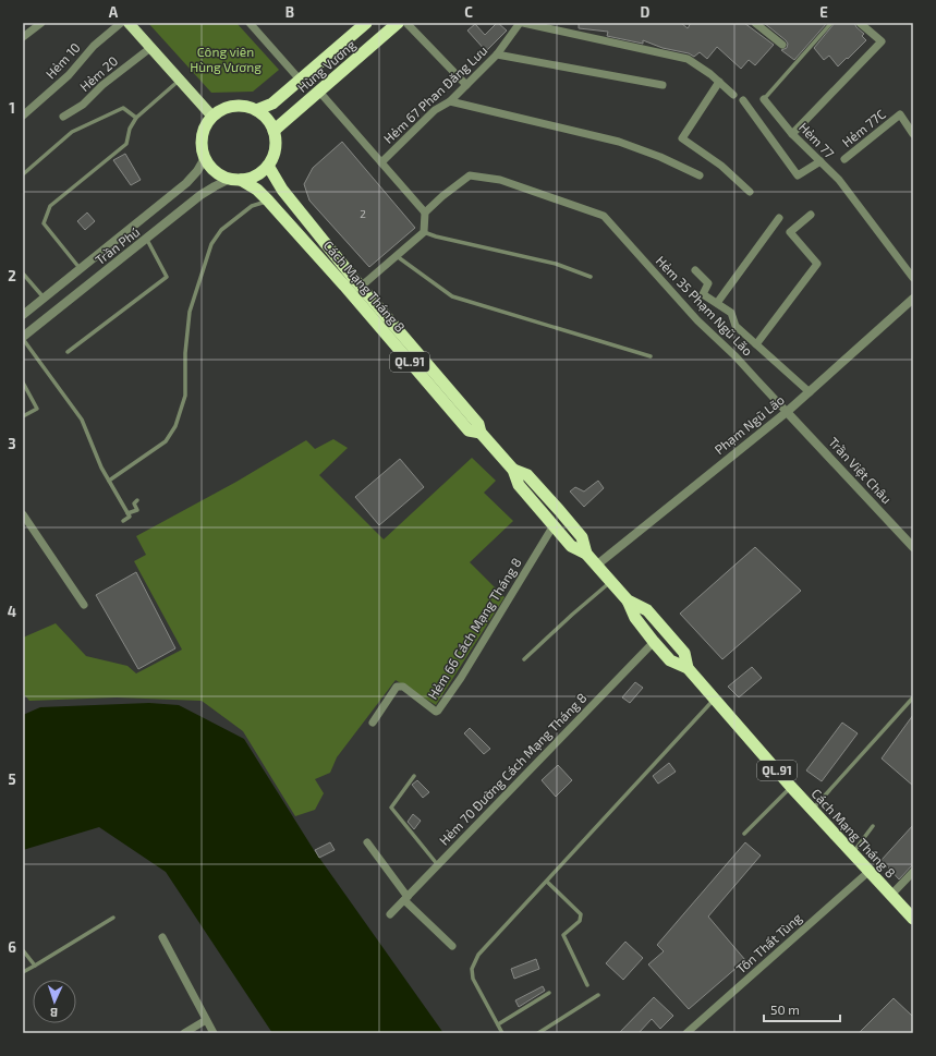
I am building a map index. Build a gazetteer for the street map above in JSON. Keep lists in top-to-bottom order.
{
  "streets": {
    "highway": ["Hùng Vương", "Cách Mạng Tháng 8", "QL.91"],
    "street": [
      "Hẻm 10",
      "Hẻm 20",
      "Hẻm 67 Phan Đăng Lưu",
      "Hẻm 77C",
      "Hẻm 77",
      "Trần Phú",
      "Hẻm 35 Phạm Ngũ Lão",
      "Phạm Ngũ Lão",
      "Trần Việt Châu",
      "Hẻm 66 Cách Mạng Tháng 8",
      "Hẻm 70 Đường Cách Mạng Tháng 8",
      "Tôn Thất Tùng"
    ]
  },
  "crossings": [
    ["Hùng Vương", "Trần Phú"],
    ["Hùng Vương", "Cách Mạng Tháng 8"],
    ["Trần Phú", "Cách Mạng Tháng 8"],
    ["Cách Mạng Tháng 8", "Phạm Ngũ Lão"],
    ["Cách Mạng Tháng 8", "Hẻm 66 Cách Mạng Tháng 8"],
    ["Cách Mạng Tháng 8", "Hẻm 70 Đường Cách Mạng Tháng 8"],
    ["Cách Mạng Tháng 8", "Tôn Thất Tùng"],
    ["Hẻm 35 Phạm Ngũ Lão", "Phạm Ngũ Lão"],
    ["Hẻm 35 Phạm Ngũ Lão", "Trần Việt Châu"],
    ["Phạm Ngũ Lão", "Trần Việt Châu"]
  ],
  "parks": ["Công viên Hùng Vương"],
  "house_numbers": ["2"],
  "scale_bar": "50 m",
  "north": "bottom",
  "grid": {
    "columns": [
      "A",
      "B",
      "C",
      "D",
      "E"
    ],
    "rows": [
      "1",
      "2",
      "3",
      "4",
      "5",
      "6"
    ]
  }
}
